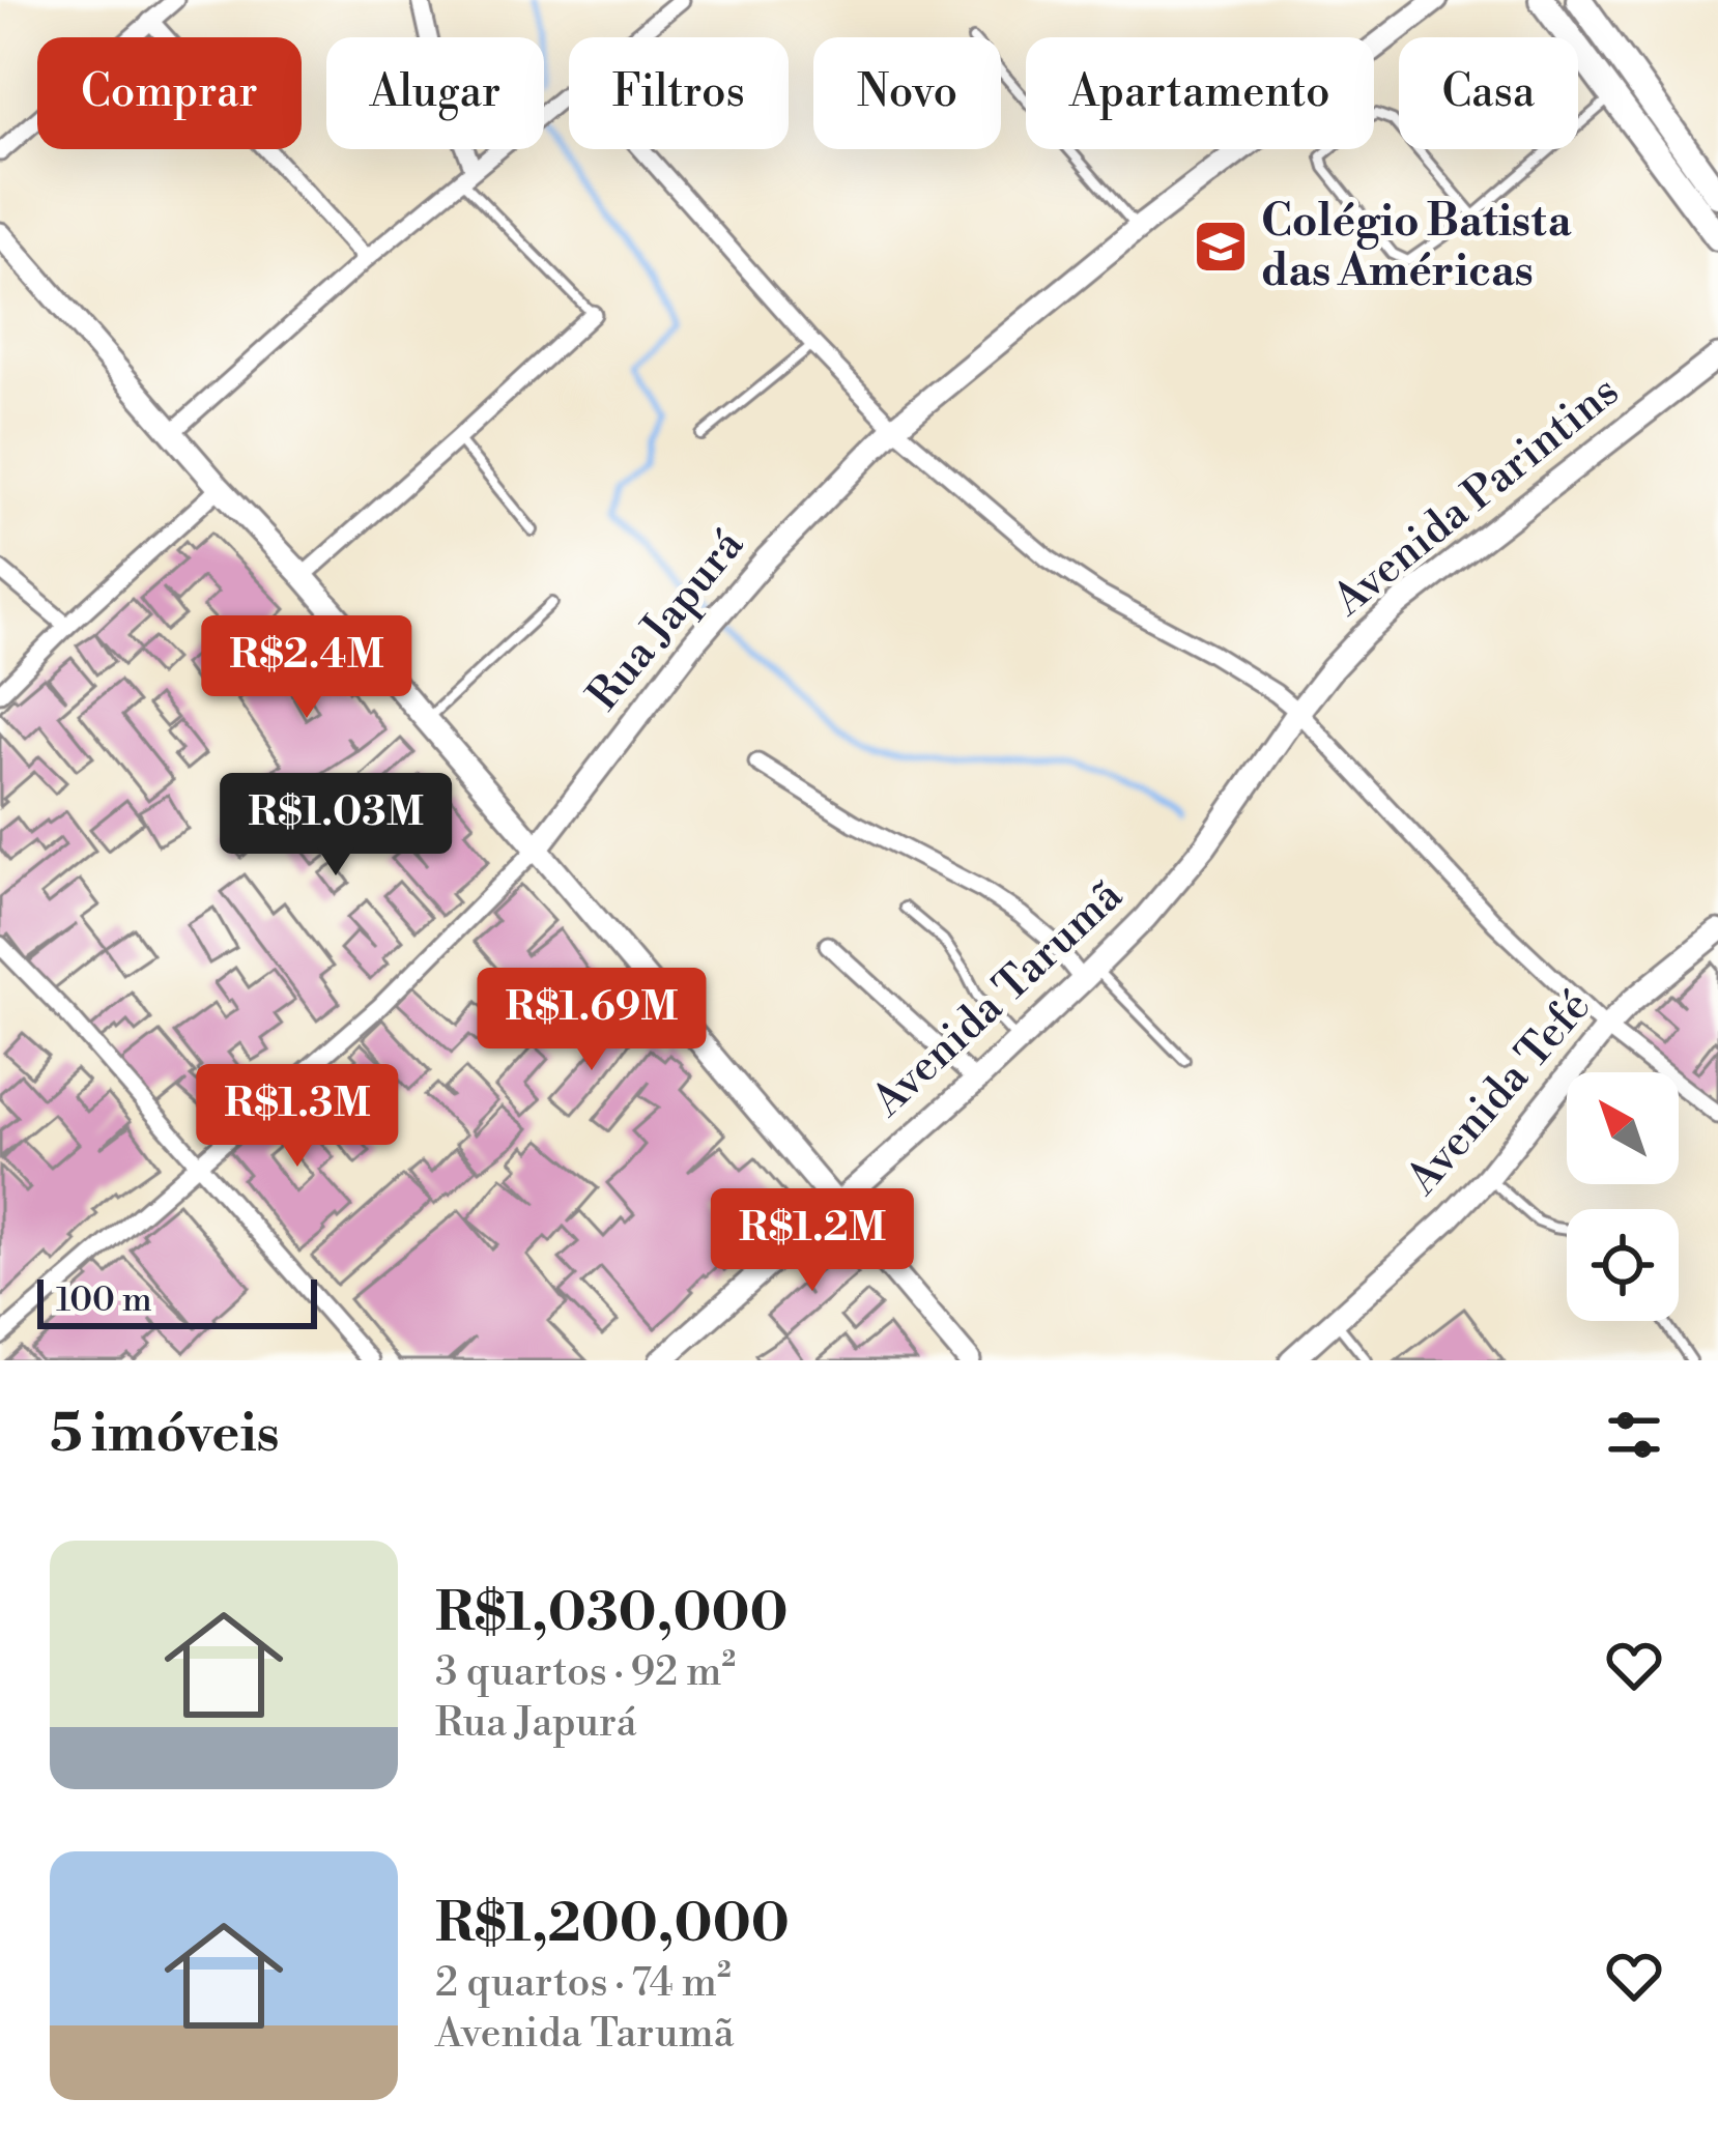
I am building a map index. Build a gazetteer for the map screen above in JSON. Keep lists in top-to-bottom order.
{
  "streets": {
    "street": [
      "Avenida Parintins",
      "Rua Japurá",
      "Avenida Tarumã",
      "Avenida Tefé"
    ]
  },
  "crossings": [
    ["Avenida Parintins", "Avenida Tarumã"]
  ],
  "places": {
    "school or university": ["Colégio Batista das Américas"]
  },
  "scale_bar": "100 m",
  "north": "top left",
  "page": {
    "chip": [
      "Comprar",
      "Alugar",
      "Filtros",
      "Novo",
      "Apartamento",
      "Casa"
    ],
    "price": [
      "R$2.4M",
      "R$1.03M",
      "R$1.69M",
      "R$1.3M",
      "R$1.2M"
    ],
    "scale": "100 m",
    "heading": "5 imóveis",
    "list": [
      {
        "name": "R$1,030,000",
        "note": "3 quartos · 92 m² · Rua Japurá"
      },
      {
        "name": "R$1,200,000",
        "note": "2 quartos · 74 m² · Avenida Tarumã"
      }
    ]
  }
}
